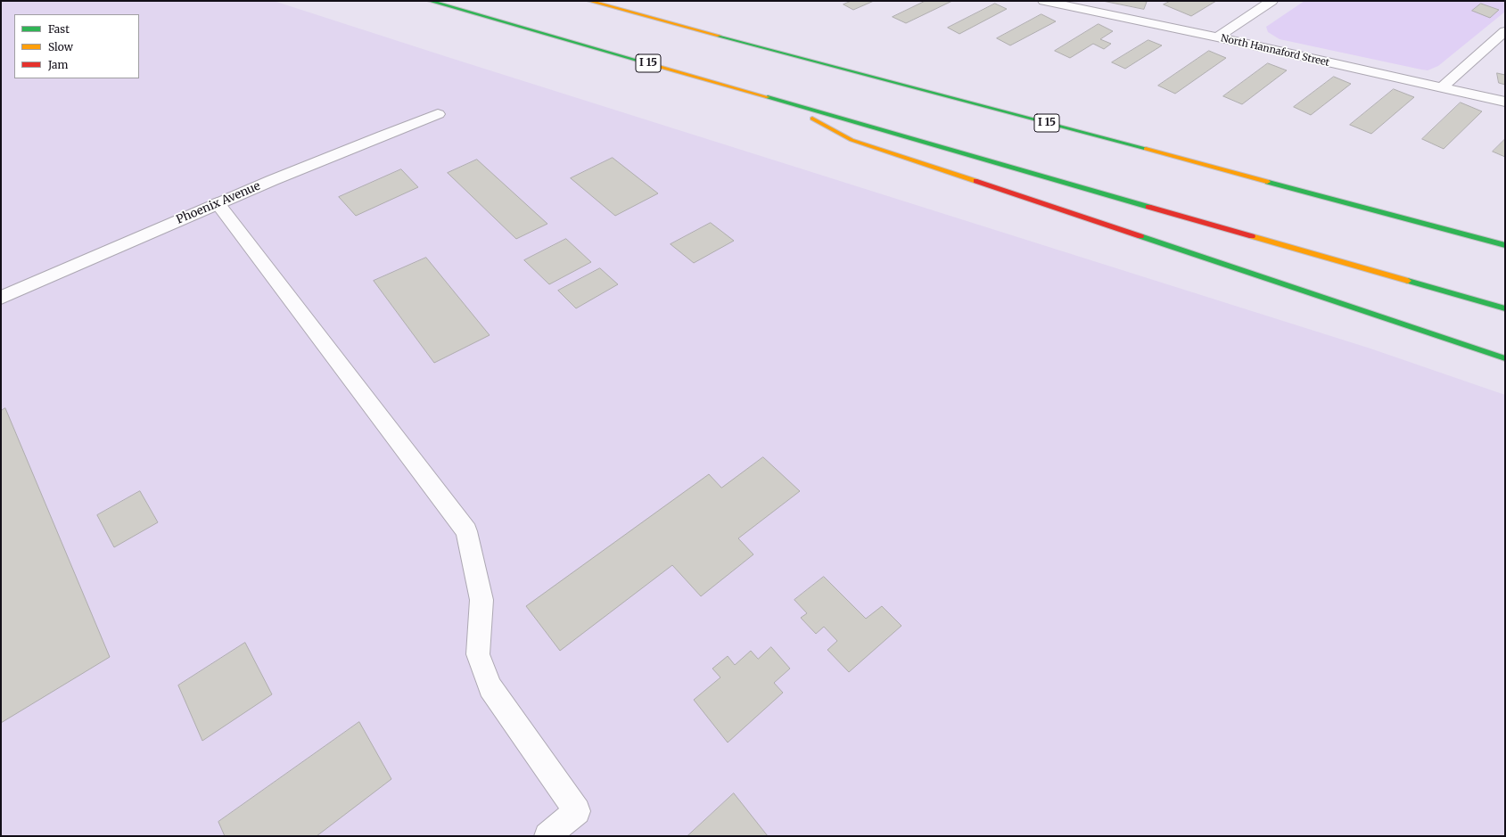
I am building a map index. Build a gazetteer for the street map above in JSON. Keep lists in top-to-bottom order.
{
  "streets": {
    "highway": ["I 15"],
    "street": ["North Hannaford Street", "Phoenix Avenue"]
  },
  "legend": ["Fast", "Slow", "Jam"]
}
